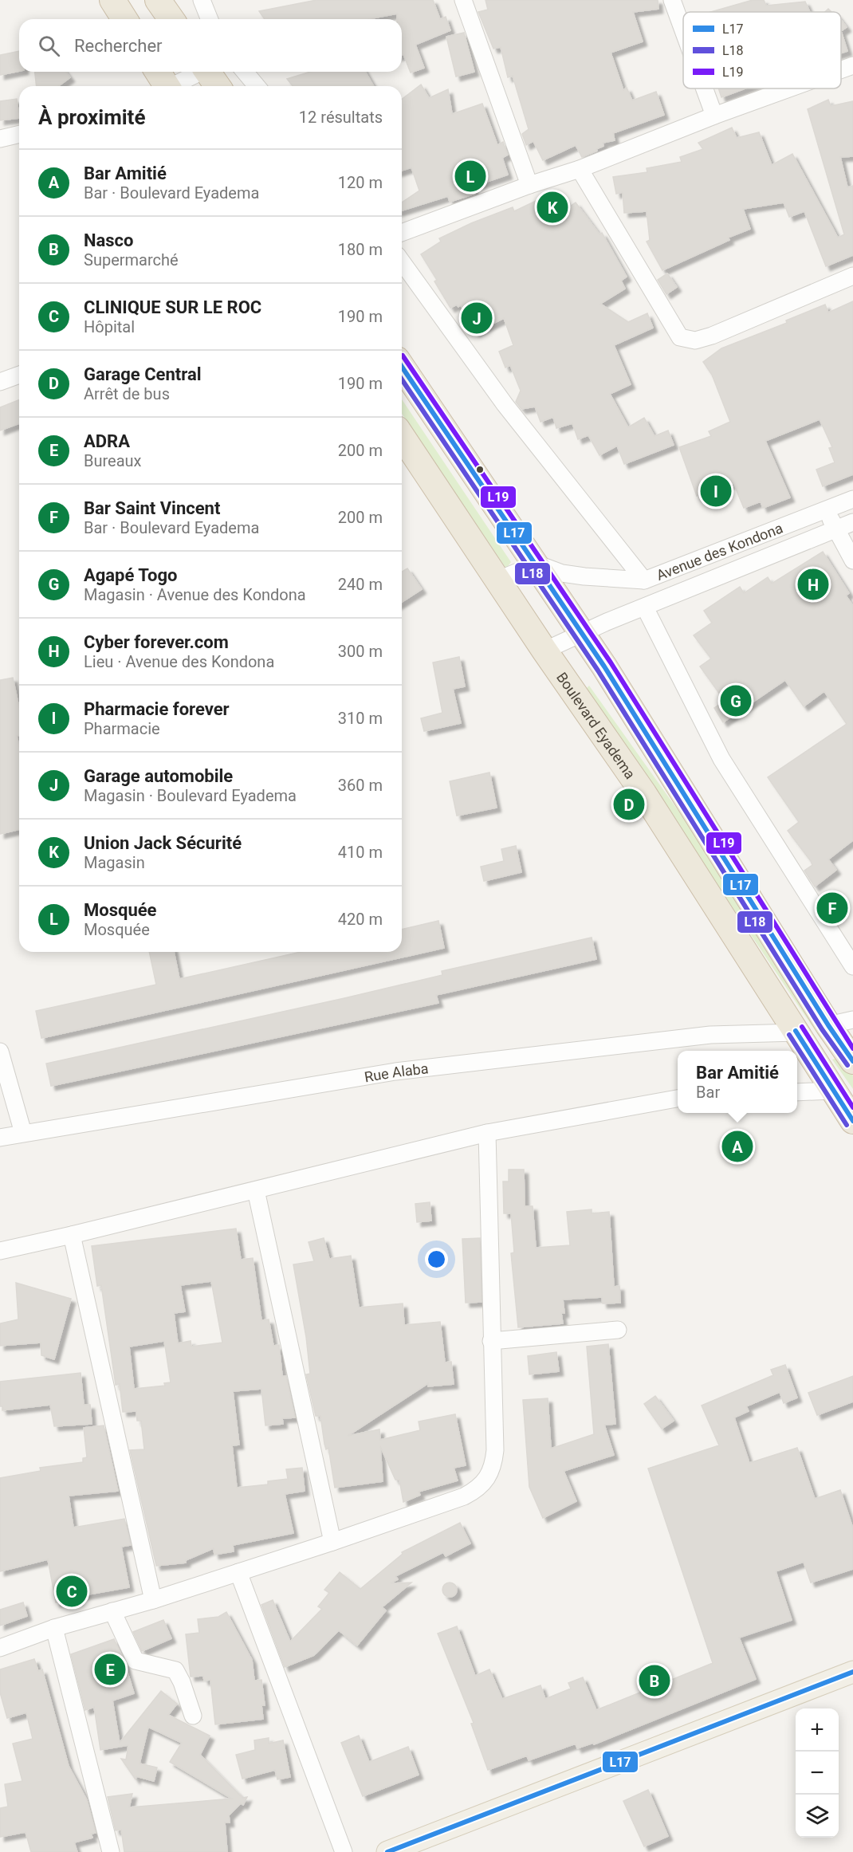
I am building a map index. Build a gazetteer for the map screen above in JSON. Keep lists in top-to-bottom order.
{
  "streets": {
    "highway": ["Boulevard Eyadema"],
    "street": ["Avenue des Kondona", "Rue Alaba"]
  },
  "crossings": [
    ["Avenue des Kondona", "Boulevard Eyadema"],
    ["Boulevard Eyadema", "Rue Alaba"]
  ],
  "lines": ["transit line L19", "transit line L17", "transit line L18"],
  "legend": ["L17", "L18", "L19"],
  "page": {
    "search": "Rechercher",
    "heading": ["À proximité", "12 résultats"],
    "list": [
      {
        "mark": "A",
        "name": "Bar Amitié",
        "note": "Bar · Boulevard Eyadema",
        "value": "120 m"
      },
      {
        "mark": "B",
        "name": "Nasco",
        "note": "Supermarché",
        "value": "180 m"
      },
      {
        "mark": "C",
        "name": "CLINIQUE SUR LE ROC",
        "note": "Hôpital",
        "value": "190 m"
      },
      {
        "mark": "D",
        "name": "Garage Central",
        "note": "Arrêt de bus",
        "value": "190 m"
      },
      {
        "mark": "E",
        "name": "ADRA",
        "note": "Bureaux",
        "value": "200 m"
      },
      {
        "mark": "F",
        "name": "Bar Saint Vincent",
        "note": "Bar · Boulevard Eyadema",
        "value": "200 m"
      },
      {
        "mark": "G",
        "name": "Agapé Togo",
        "note": "Magasin · Avenue des Kondona",
        "value": "240 m"
      },
      {
        "mark": "H",
        "name": "Cyber forever.com",
        "note": "Lieu · Avenue des Kondona",
        "value": "300 m"
      },
      {
        "mark": "I",
        "name": "Pharmacie forever",
        "note": "Pharmacie",
        "value": "310 m"
      },
      {
        "mark": "J",
        "name": "Garage automobile",
        "note": "Magasin · Boulevard Eyadema",
        "value": "360 m"
      },
      {
        "mark": "K",
        "name": "Union Jack Sécurité",
        "note": "Magasin",
        "value": "410 m"
      },
      {
        "mark": "L",
        "name": "Mosquée",
        "note": "Mosquée",
        "value": "420 m"
      }
    ],
    "pins": [
      "L",
      "K",
      "J",
      "I",
      "H",
      "G",
      "D",
      "F",
      "A",
      "C",
      "E",
      "B"
    ],
    "popup": ["Bar Amitié", "Bar"],
    "map_buttons": ["+", "−"]
  }
}
